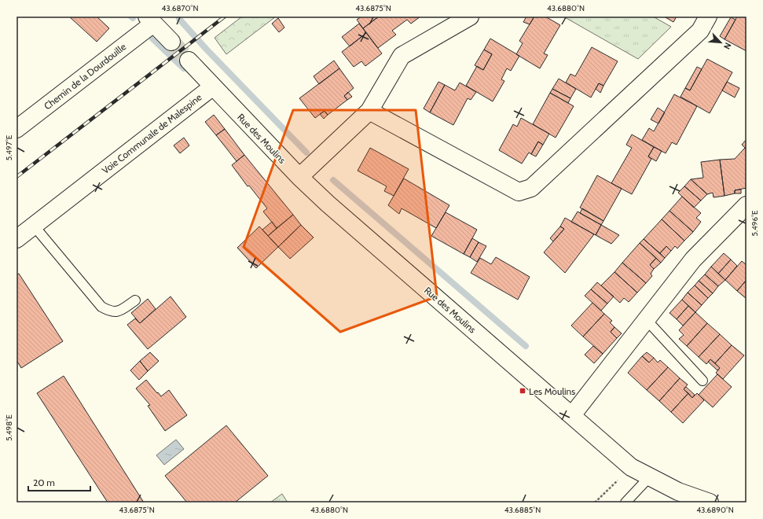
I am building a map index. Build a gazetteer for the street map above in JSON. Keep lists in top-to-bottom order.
{
  "streets": {
    "street": ["Chemin de la Dourdouille", "Voie Communale de Malespine", "Rue des Moulins"]
  },
  "crossings": [
    ["Voie Communale de Malespine", "Rue des Moulins"]
  ],
  "places": {
    "transit": ["Les Moulins"]
  },
  "scale_bar": "20 m",
  "north": "bottom right",
  "coordinates": [
    "43.6870°N",
    "43.6875°N",
    "43.6880°N",
    "5.497°E",
    "5.496°E",
    "5.498°E",
    "43.6885°N",
    "43.6890°N"
  ]
}
